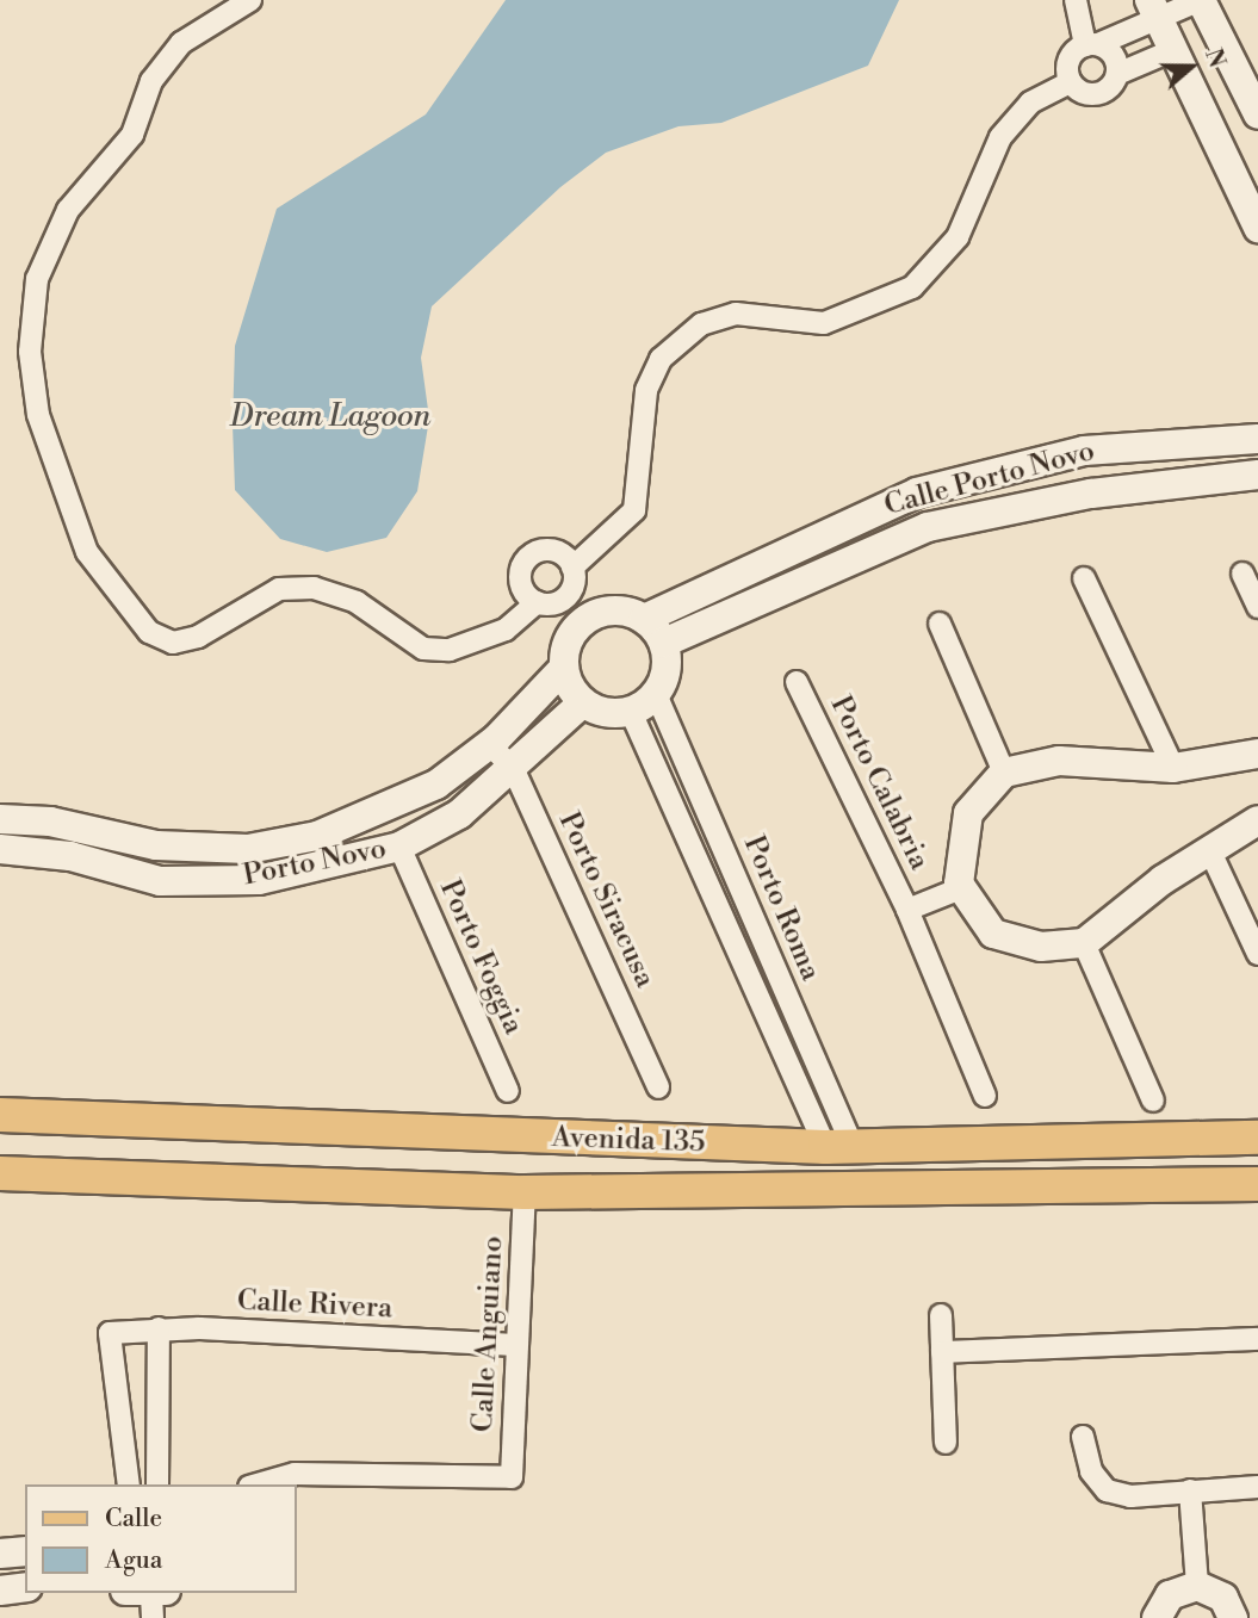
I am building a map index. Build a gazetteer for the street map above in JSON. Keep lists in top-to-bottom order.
{
  "streets": {
    "main road": ["Avenida 135"],
    "street": [
      "Calle Porto Novo",
      "Porto Calabria",
      "Porto Novo",
      "Porto Siracusa",
      "Porto Roma",
      "Porto Foggia",
      "Calle Rivera",
      "Calle Anguiano"
    ]
  },
  "crossings": [
    ["Calle Porto Novo", "Porto Novo"],
    ["Calle Porto Novo", "Porto Roma"],
    ["Porto Novo", "Porto Siracusa"],
    ["Porto Novo", "Porto Roma"],
    ["Porto Novo", "Porto Foggia"],
    ["Porto Roma", "Avenida 135"],
    ["Avenida 135", "Calle Anguiano"],
    ["Calle Rivera", "Calle Anguiano"]
  ],
  "water": ["Dream Lagoon"],
  "legend": ["Calle", "Agua"],
  "north": "right"
}
